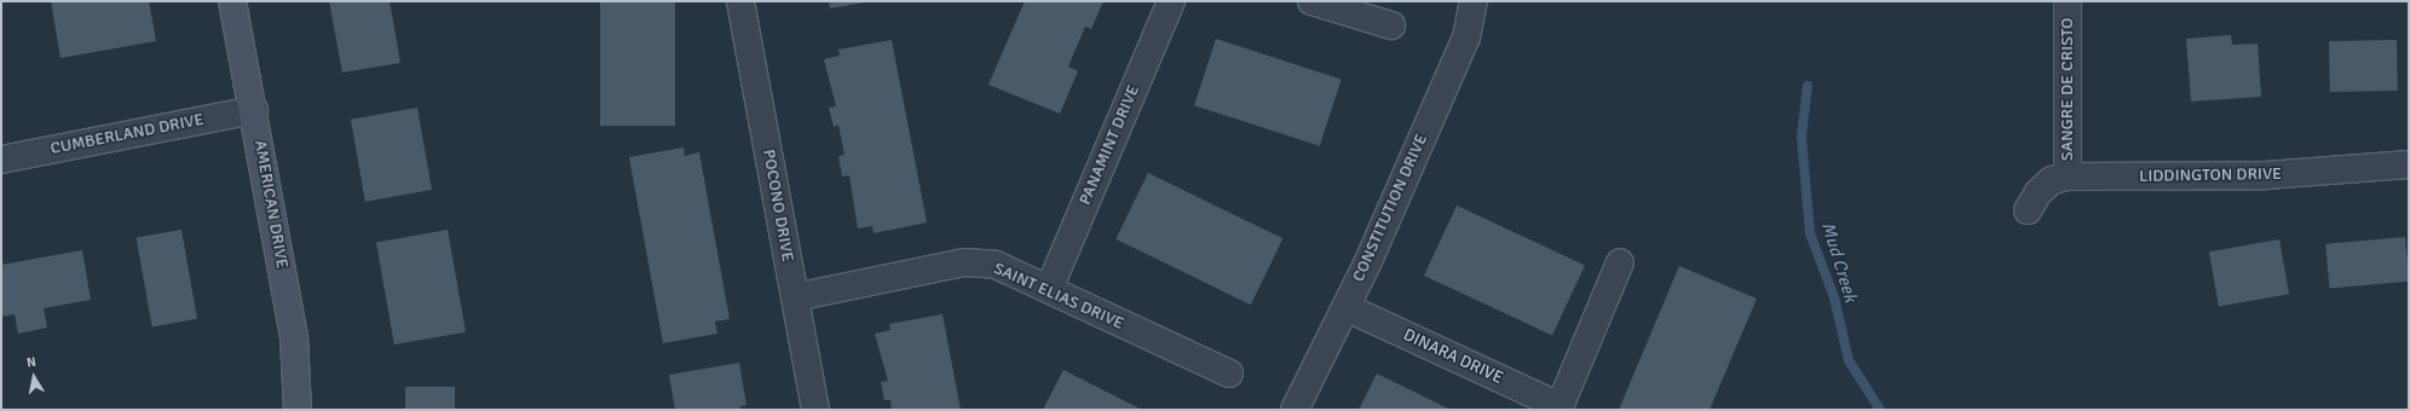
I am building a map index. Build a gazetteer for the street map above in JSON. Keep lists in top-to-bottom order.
{
  "streets": {
    "street": [
      "SANGRE DE CRISTO",
      "CUMBERLAND DRIVE",
      "PANAMINT DRIVE",
      "LIDDINGTON DRIVE",
      "AMERICAN DRIVE",
      "POCONO DRIVE",
      "CONSTITUTION DRIVE",
      "SAINT ELIAS DRIVE",
      "DINARA DRIVE"
    ]
  },
  "crossings": [
    ["SANGRE DE CRISTO", "LIDDINGTON DRIVE"],
    ["CUMBERLAND DRIVE", "AMERICAN DRIVE"],
    ["PANAMINT DRIVE", "SAINT ELIAS DRIVE"],
    ["POCONO DRIVE", "SAINT ELIAS DRIVE"],
    ["CONSTITUTION DRIVE", "DINARA DRIVE"]
  ],
  "water": ["Mud Creek"],
  "north": "top"
}
